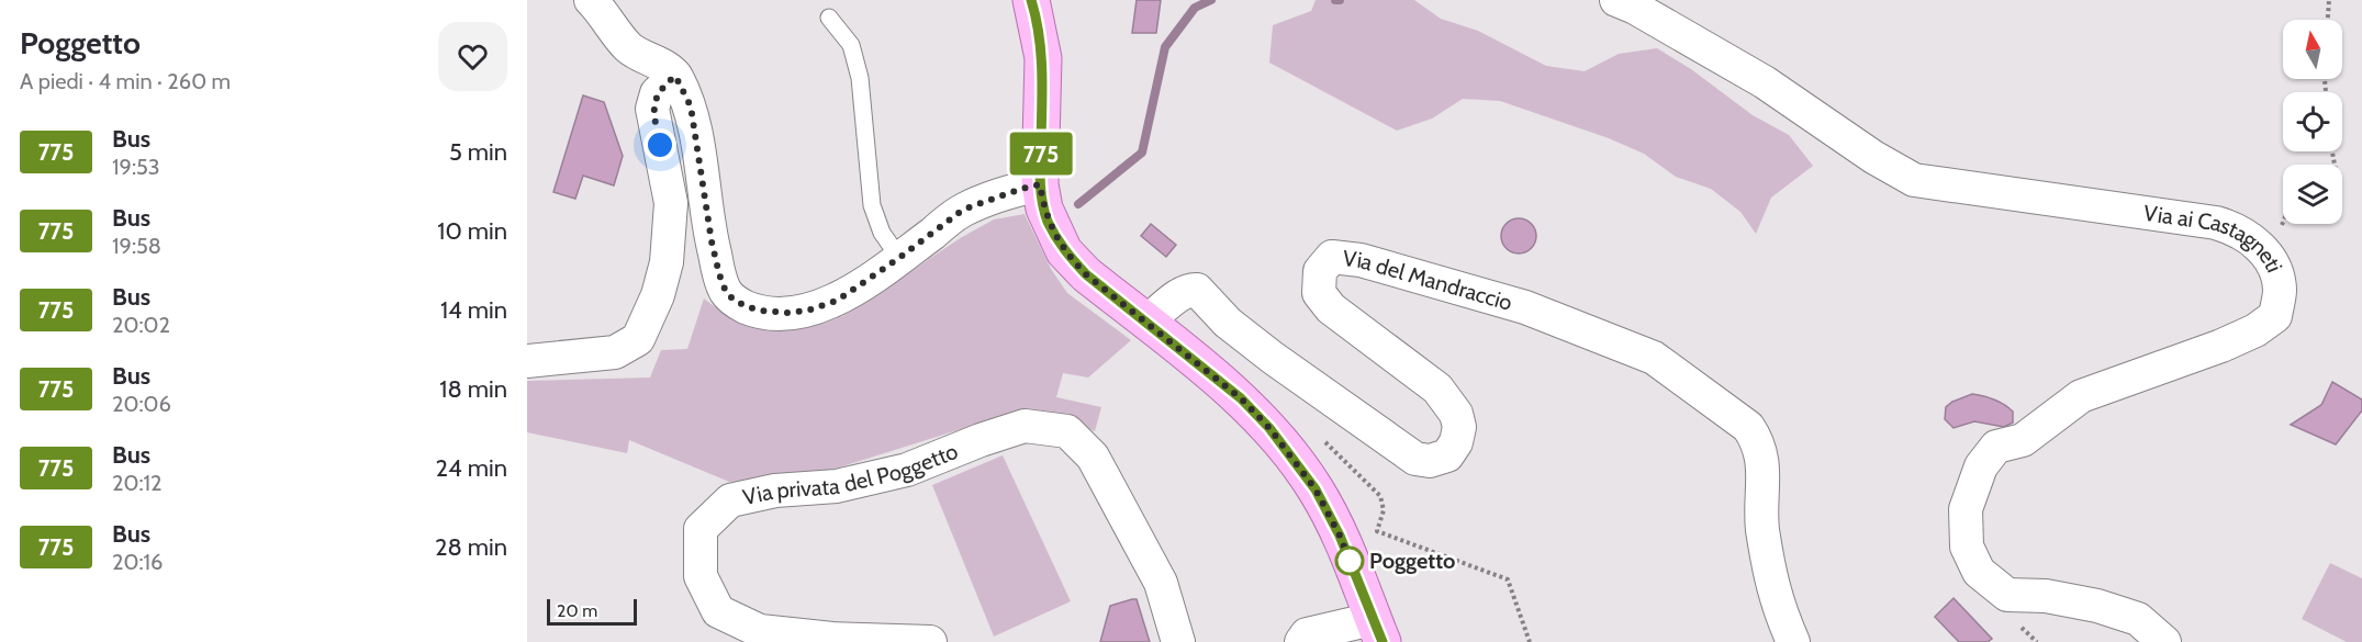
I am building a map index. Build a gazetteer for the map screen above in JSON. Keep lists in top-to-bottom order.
{
  "streets": {
    "street": ["Via ai Castagneti", "Via del Mandraccio", "Via privata del Poggetto"]
  },
  "places": ["Poggetto"],
  "lines": ["bus line 775"],
  "scale_bar": "20 m",
  "north": "top",
  "page": {
    "heading": ["Poggetto", "A piedi · 4 min · 260 m"],
    "on_map": "775",
    "list": [
      {
        "mark": "775",
        "name": "Bus",
        "note": "19:53",
        "value": "5 min"
      },
      {
        "mark": "775",
        "name": "Bus",
        "note": "19:58",
        "value": "10 min"
      },
      {
        "mark": "775",
        "name": "Bus",
        "note": "20:02",
        "value": "14 min"
      },
      {
        "mark": "775",
        "name": "Bus",
        "note": "20:06",
        "value": "18 min"
      },
      {
        "mark": "775",
        "name": "Bus",
        "note": "20:12",
        "value": "24 min"
      },
      {
        "mark": "775",
        "name": "Bus",
        "note": "20:16",
        "value": "28 min"
      }
    ],
    "scale": "20 m"
  }
}
